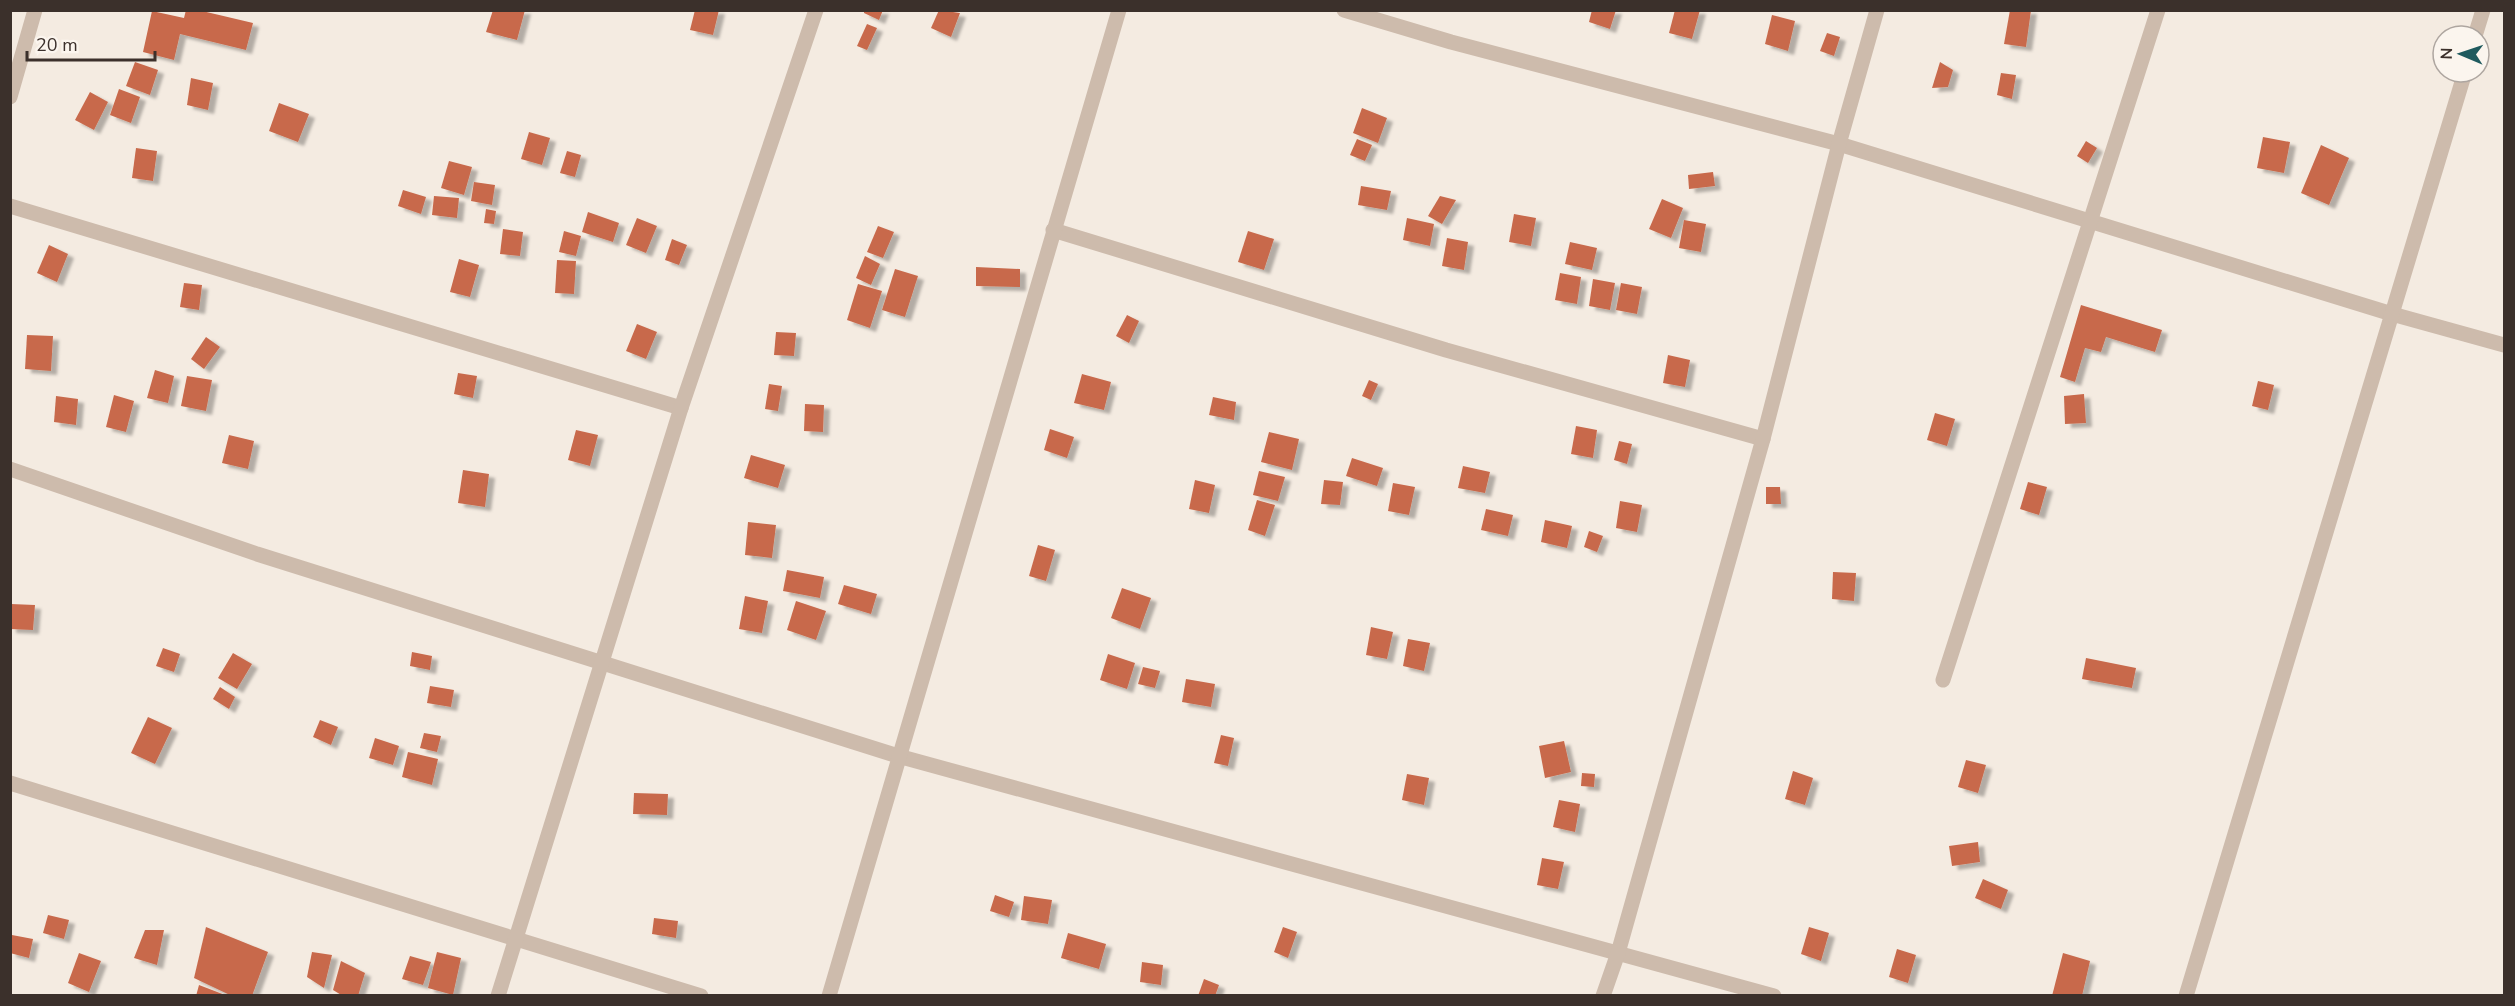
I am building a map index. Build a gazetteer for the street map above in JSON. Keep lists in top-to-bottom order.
{
  "scale_bar": "20 m",
  "north": "left"
}
